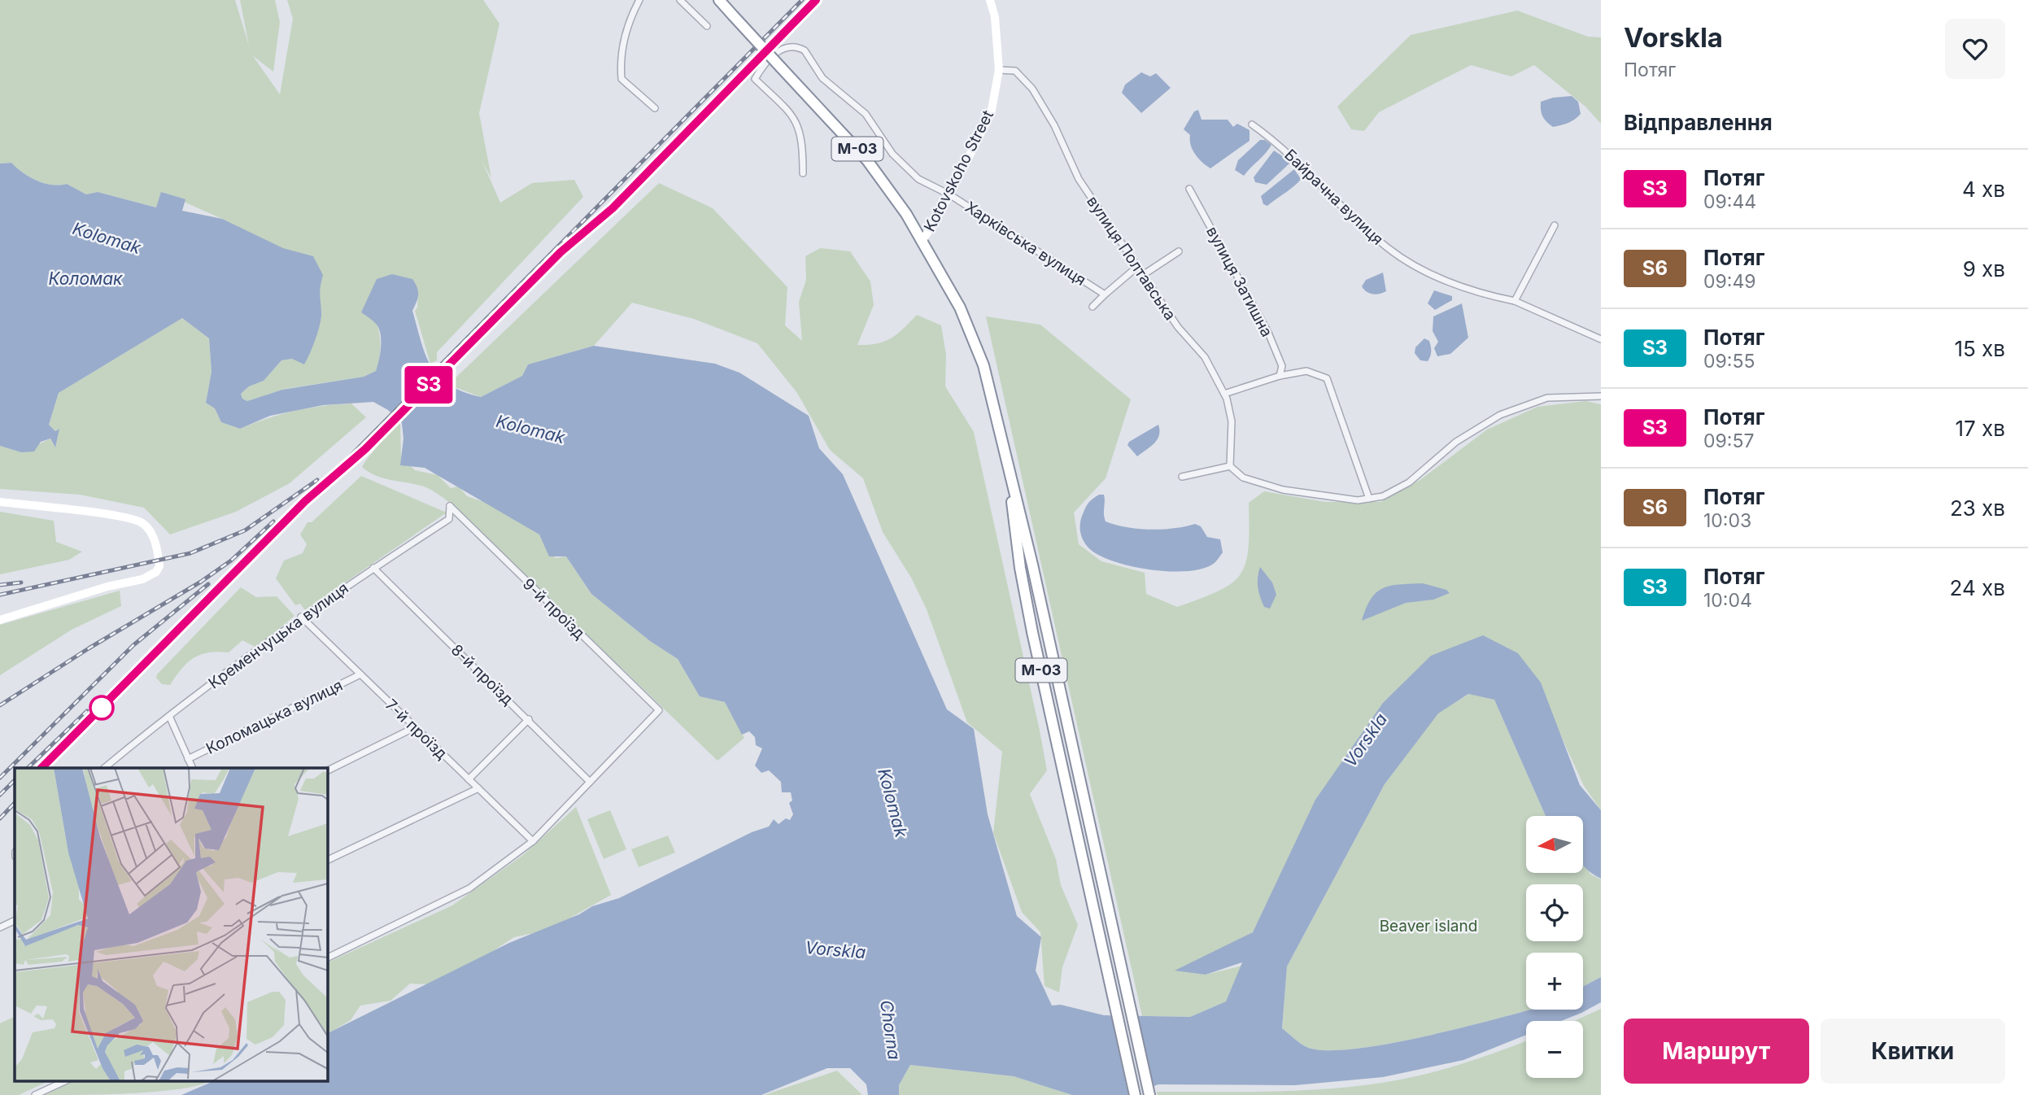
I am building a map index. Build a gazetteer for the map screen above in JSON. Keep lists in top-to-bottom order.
{
  "streets": {
    "highway": ["М-03"],
    "street": [
      "Kotovskoho Street",
      "Байрачна вулиця",
      "Харківська вулиця",
      "вулиця Полтавська",
      "вулиця Затишна",
      "9-й проїзд",
      "Кременчуцька вулиця",
      "8-й проїзд",
      "Коломацька вулиця",
      "7-й проїзд"
    ]
  },
  "crossings": [
    ["М-03", "Kotovskoho Street"],
    ["Kotovskoho Street", "Харківська вулиця"],
    ["Kotovskoho Street", "вулиця Полтавська"],
    ["Харківська вулиця", "вулиця Полтавська"],
    ["9-й проїзд", "Кременчуцька вулиця"],
    ["9-й проїзд", "8-й проїзд"],
    ["Кременчуцька вулиця", "8-й проїзд"],
    ["Кременчуцька вулиця", "7-й проїзд"],
    ["Коломацька вулиця", "7-й проїзд"]
  ],
  "water": [
    "Kolomak",
    "Коломак",
    "Vorskla",
    "Chorna"
  ],
  "parks": ["Beaver island"],
  "north": "left",
  "page": {
    "on_map": "S3",
    "heading": [
      ["Vorskla", "Потяг"],
      "Відправлення"
    ],
    "list": [
      {
        "mark": "S3",
        "name": "Потяг",
        "note": "09:44",
        "value": "4 хв"
      },
      {
        "mark": "S6",
        "name": "Потяг",
        "note": "09:49",
        "value": "9 хв"
      },
      {
        "mark": "S3",
        "name": "Потяг",
        "note": "09:55",
        "value": "15 хв"
      },
      {
        "mark": "S3",
        "name": "Потяг",
        "note": "09:57",
        "value": "17 хв"
      },
      {
        "mark": "S6",
        "name": "Потяг",
        "note": "10:03",
        "value": "23 хв"
      },
      {
        "mark": "S3",
        "name": "Потяг",
        "note": "10:04",
        "value": "24 хв"
      }
    ],
    "map_buttons": ["+", "−"],
    "buttons": ["Маршрут", "Квитки"]
  }
}
